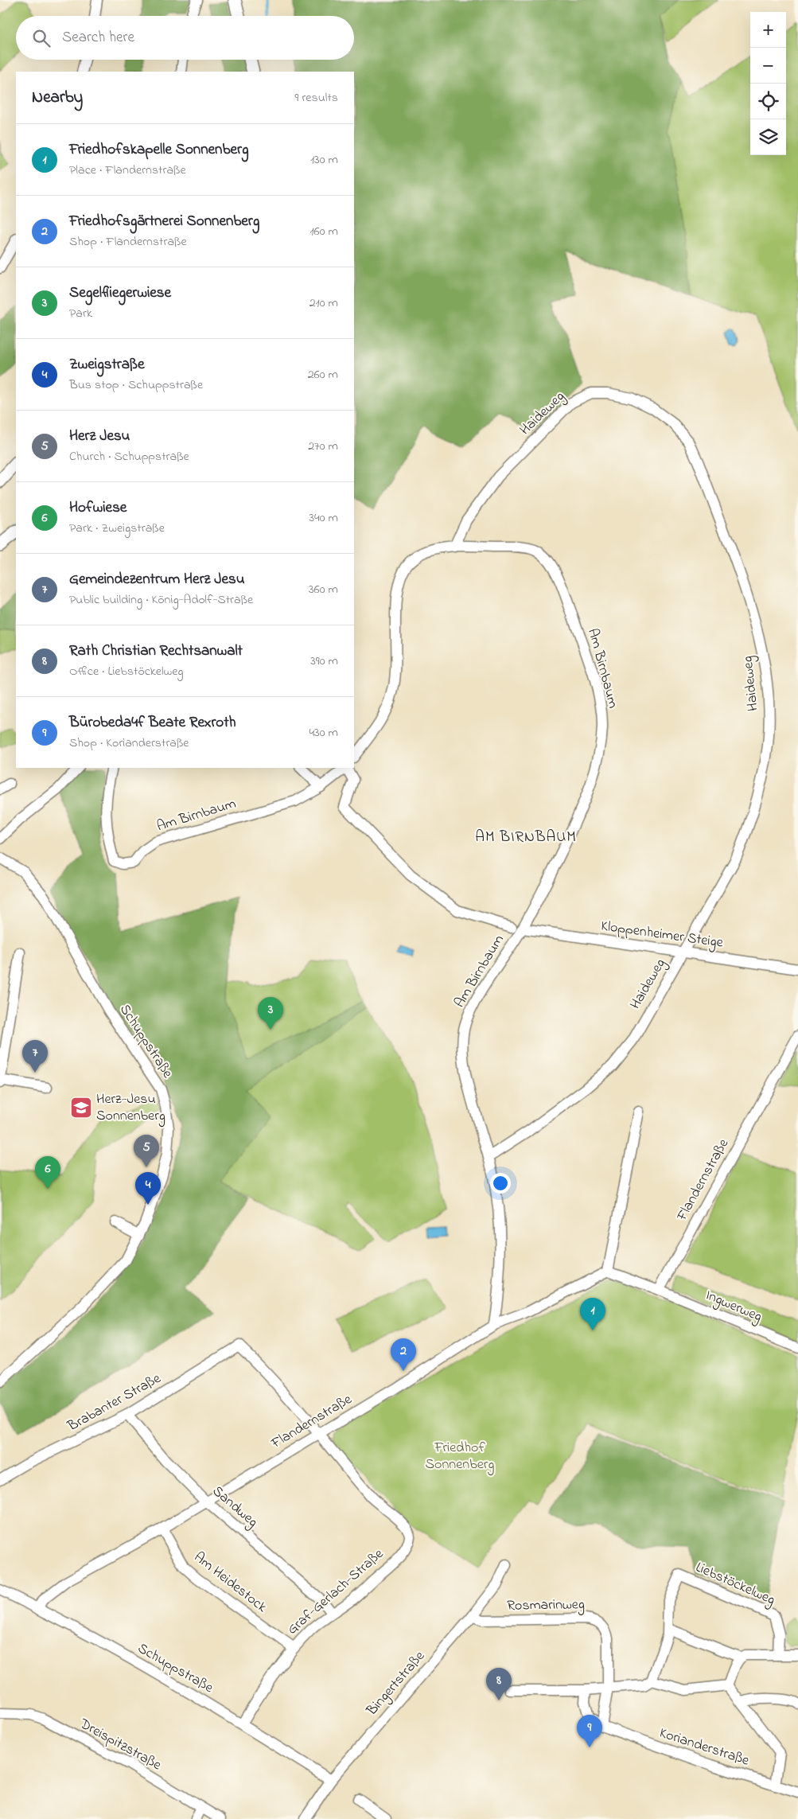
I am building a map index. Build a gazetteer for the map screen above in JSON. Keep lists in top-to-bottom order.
{
  "streets": {
    "street": [
      "Haideweg",
      "Am Birnbaum",
      "Kloppenheimer Steige",
      "Schuppstraße",
      "Flandernstraße",
      "Ingwerweg",
      "Brabanter Straße",
      "Sandweg",
      "Am Heidestock",
      "Liebstöckelweg",
      "Graf-Gerlach-Straße",
      "Rosmarinweg",
      "Bingertstraße",
      "Dreispitzstraße",
      "Korianderstraße"
    ]
  },
  "crossings": [
    ["Haideweg", "Am Birnbaum"],
    ["Haideweg", "Kloppenheimer Steige"],
    ["Am Birnbaum", "Kloppenheimer Steige"],
    ["Am Birnbaum", "Flandernstraße"],
    ["Schuppstraße", "Flandernstraße"],
    ["Schuppstraße", "Graf-Gerlach-Straße"],
    ["Schuppstraße", "Bingertstraße"],
    ["Flandernstraße", "Ingwerweg"],
    ["Flandernstraße", "Brabanter Straße"],
    ["Flandernstraße", "Sandweg"],
    ["Flandernstraße", "Am Heidestock"],
    ["Flandernstraße", "Graf-Gerlach-Straße"],
    ["Brabanter Straße", "Sandweg"],
    ["Brabanter Straße", "Graf-Gerlach-Straße"],
    ["Sandweg", "Graf-Gerlach-Straße"],
    ["Am Heidestock", "Graf-Gerlach-Straße"],
    ["Rosmarinweg", "Bingertstraße"]
  ],
  "districts": ["AM BIRNBAUM"],
  "parks": ["Friedhof Sonnenberg"],
  "places": {
    "school or university": ["Herz-Jesu Sonnenberg"]
  },
  "page": {
    "map_buttons": ["+", "−"],
    "search": "Search here",
    "heading": ["Nearby", "9 results"],
    "list": [
      {
        "mark": "1",
        "name": "Friedhofskapelle Sonnenberg",
        "note": "Place · Flandernstraße",
        "value": "130 m"
      },
      {
        "mark": "2",
        "name": "Friedhofsgärtnerei Sonnenberg",
        "note": "Shop · Flandernstraße",
        "value": "160 m"
      },
      {
        "mark": "3",
        "name": "Segelfliegerwiese",
        "note": "Park",
        "value": "210 m"
      },
      {
        "mark": "4",
        "name": "Zweigstraße",
        "note": "Bus stop · Schuppstraße",
        "value": "260 m"
      },
      {
        "mark": "5",
        "name": "Herz Jesu",
        "note": "Church · Schuppstraße",
        "value": "270 m"
      },
      {
        "mark": "6",
        "name": "Hofwiese",
        "note": "Park · Zweigstraße",
        "value": "340 m"
      },
      {
        "mark": "7",
        "name": "Gemeindezentrum Herz Jesu",
        "note": "Public building · König-Adolf-Straße",
        "value": "360 m"
      },
      {
        "mark": "8",
        "name": "Rath Christian Rechtsanwalt",
        "note": "Office · Liebstöckelweg",
        "value": "390 m"
      },
      {
        "mark": "9",
        "name": "Bürobeda4f Beate Rexroth",
        "note": "Shop · Korianderstraße",
        "value": "430 m"
      }
    ],
    "pins": [
      "3",
      "7",
      "5",
      "6",
      "4",
      "1",
      "2",
      "8",
      "9"
    ]
  }
}
